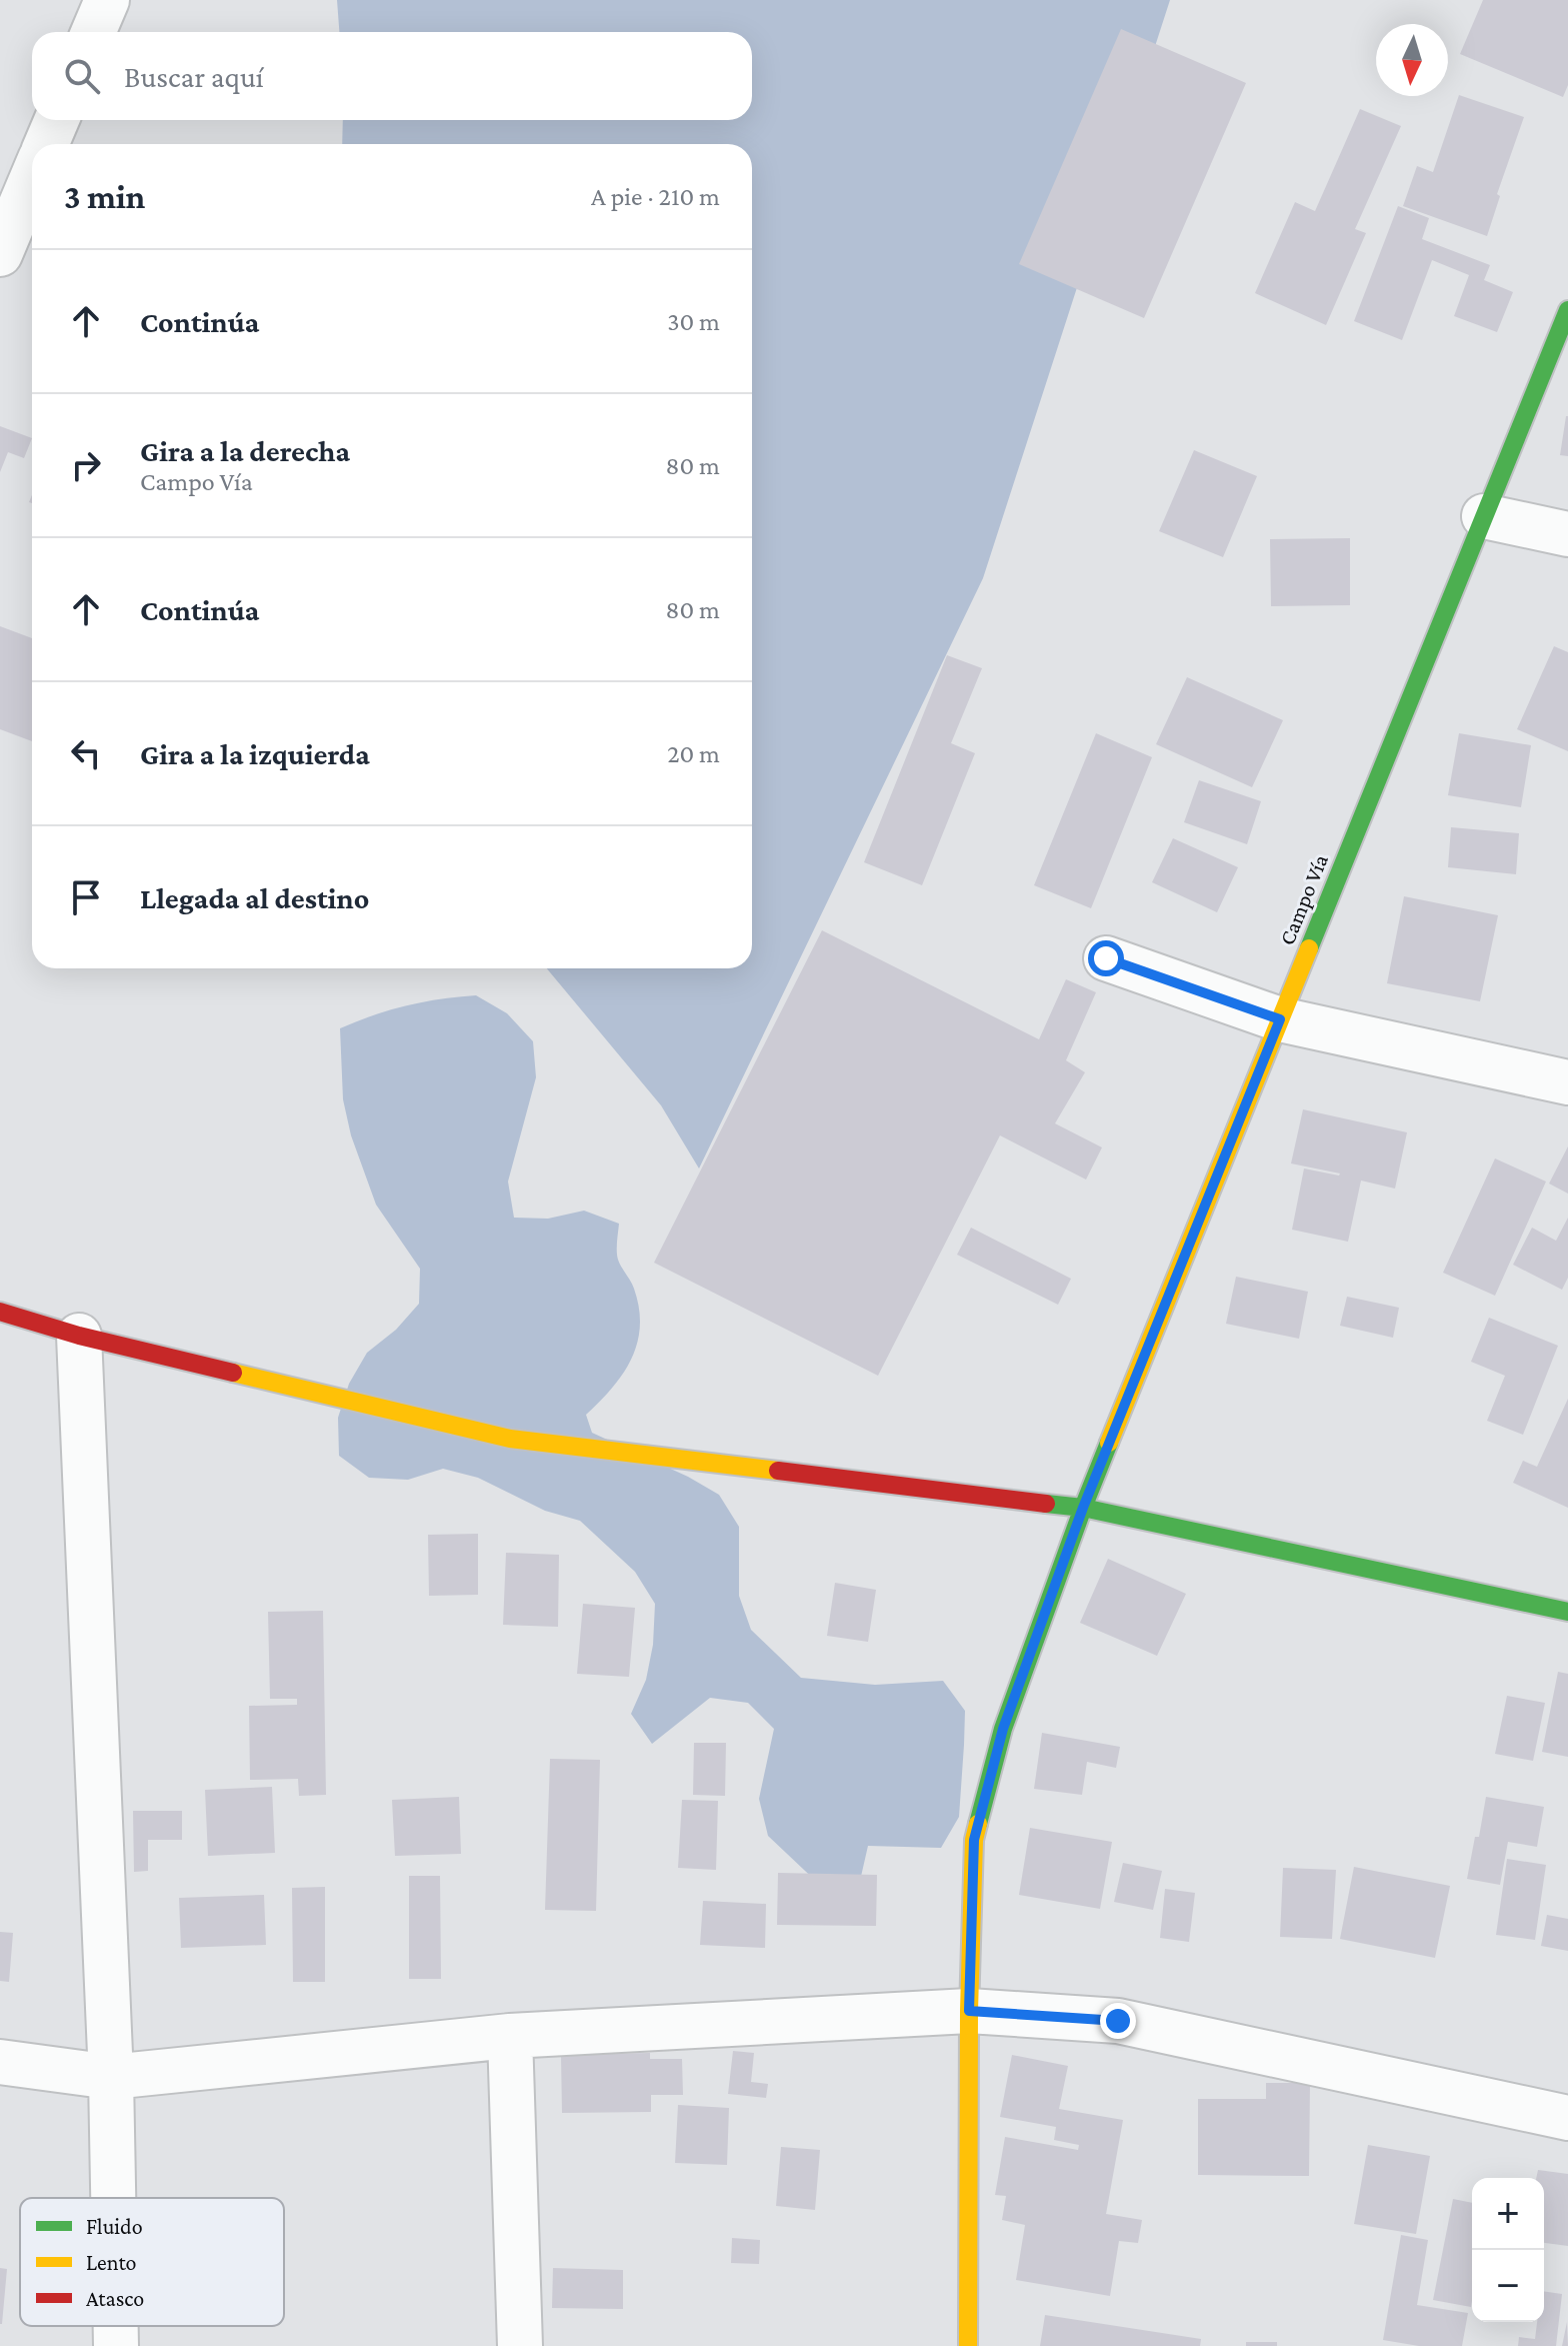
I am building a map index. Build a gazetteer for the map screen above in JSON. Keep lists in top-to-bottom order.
{
  "streets": {
    "street": ["Campo Vía"]
  },
  "legend": ["Fluido", "Lento", "Atasco"],
  "north": "bottom",
  "page": {
    "search": "Buscar aquí",
    "heading": ["3 min", "A pie · 210 m"],
    "list": [
      ["Continúa", "30 m"],
      ["Gira a la derecha", "Campo Vía", "80 m"],
      ["Continúa", "80 m"],
      ["Gira a la izquierda", "20 m"],
      "Llegada al destino"
    ],
    "map_buttons": ["+", "−"]
  }
}
